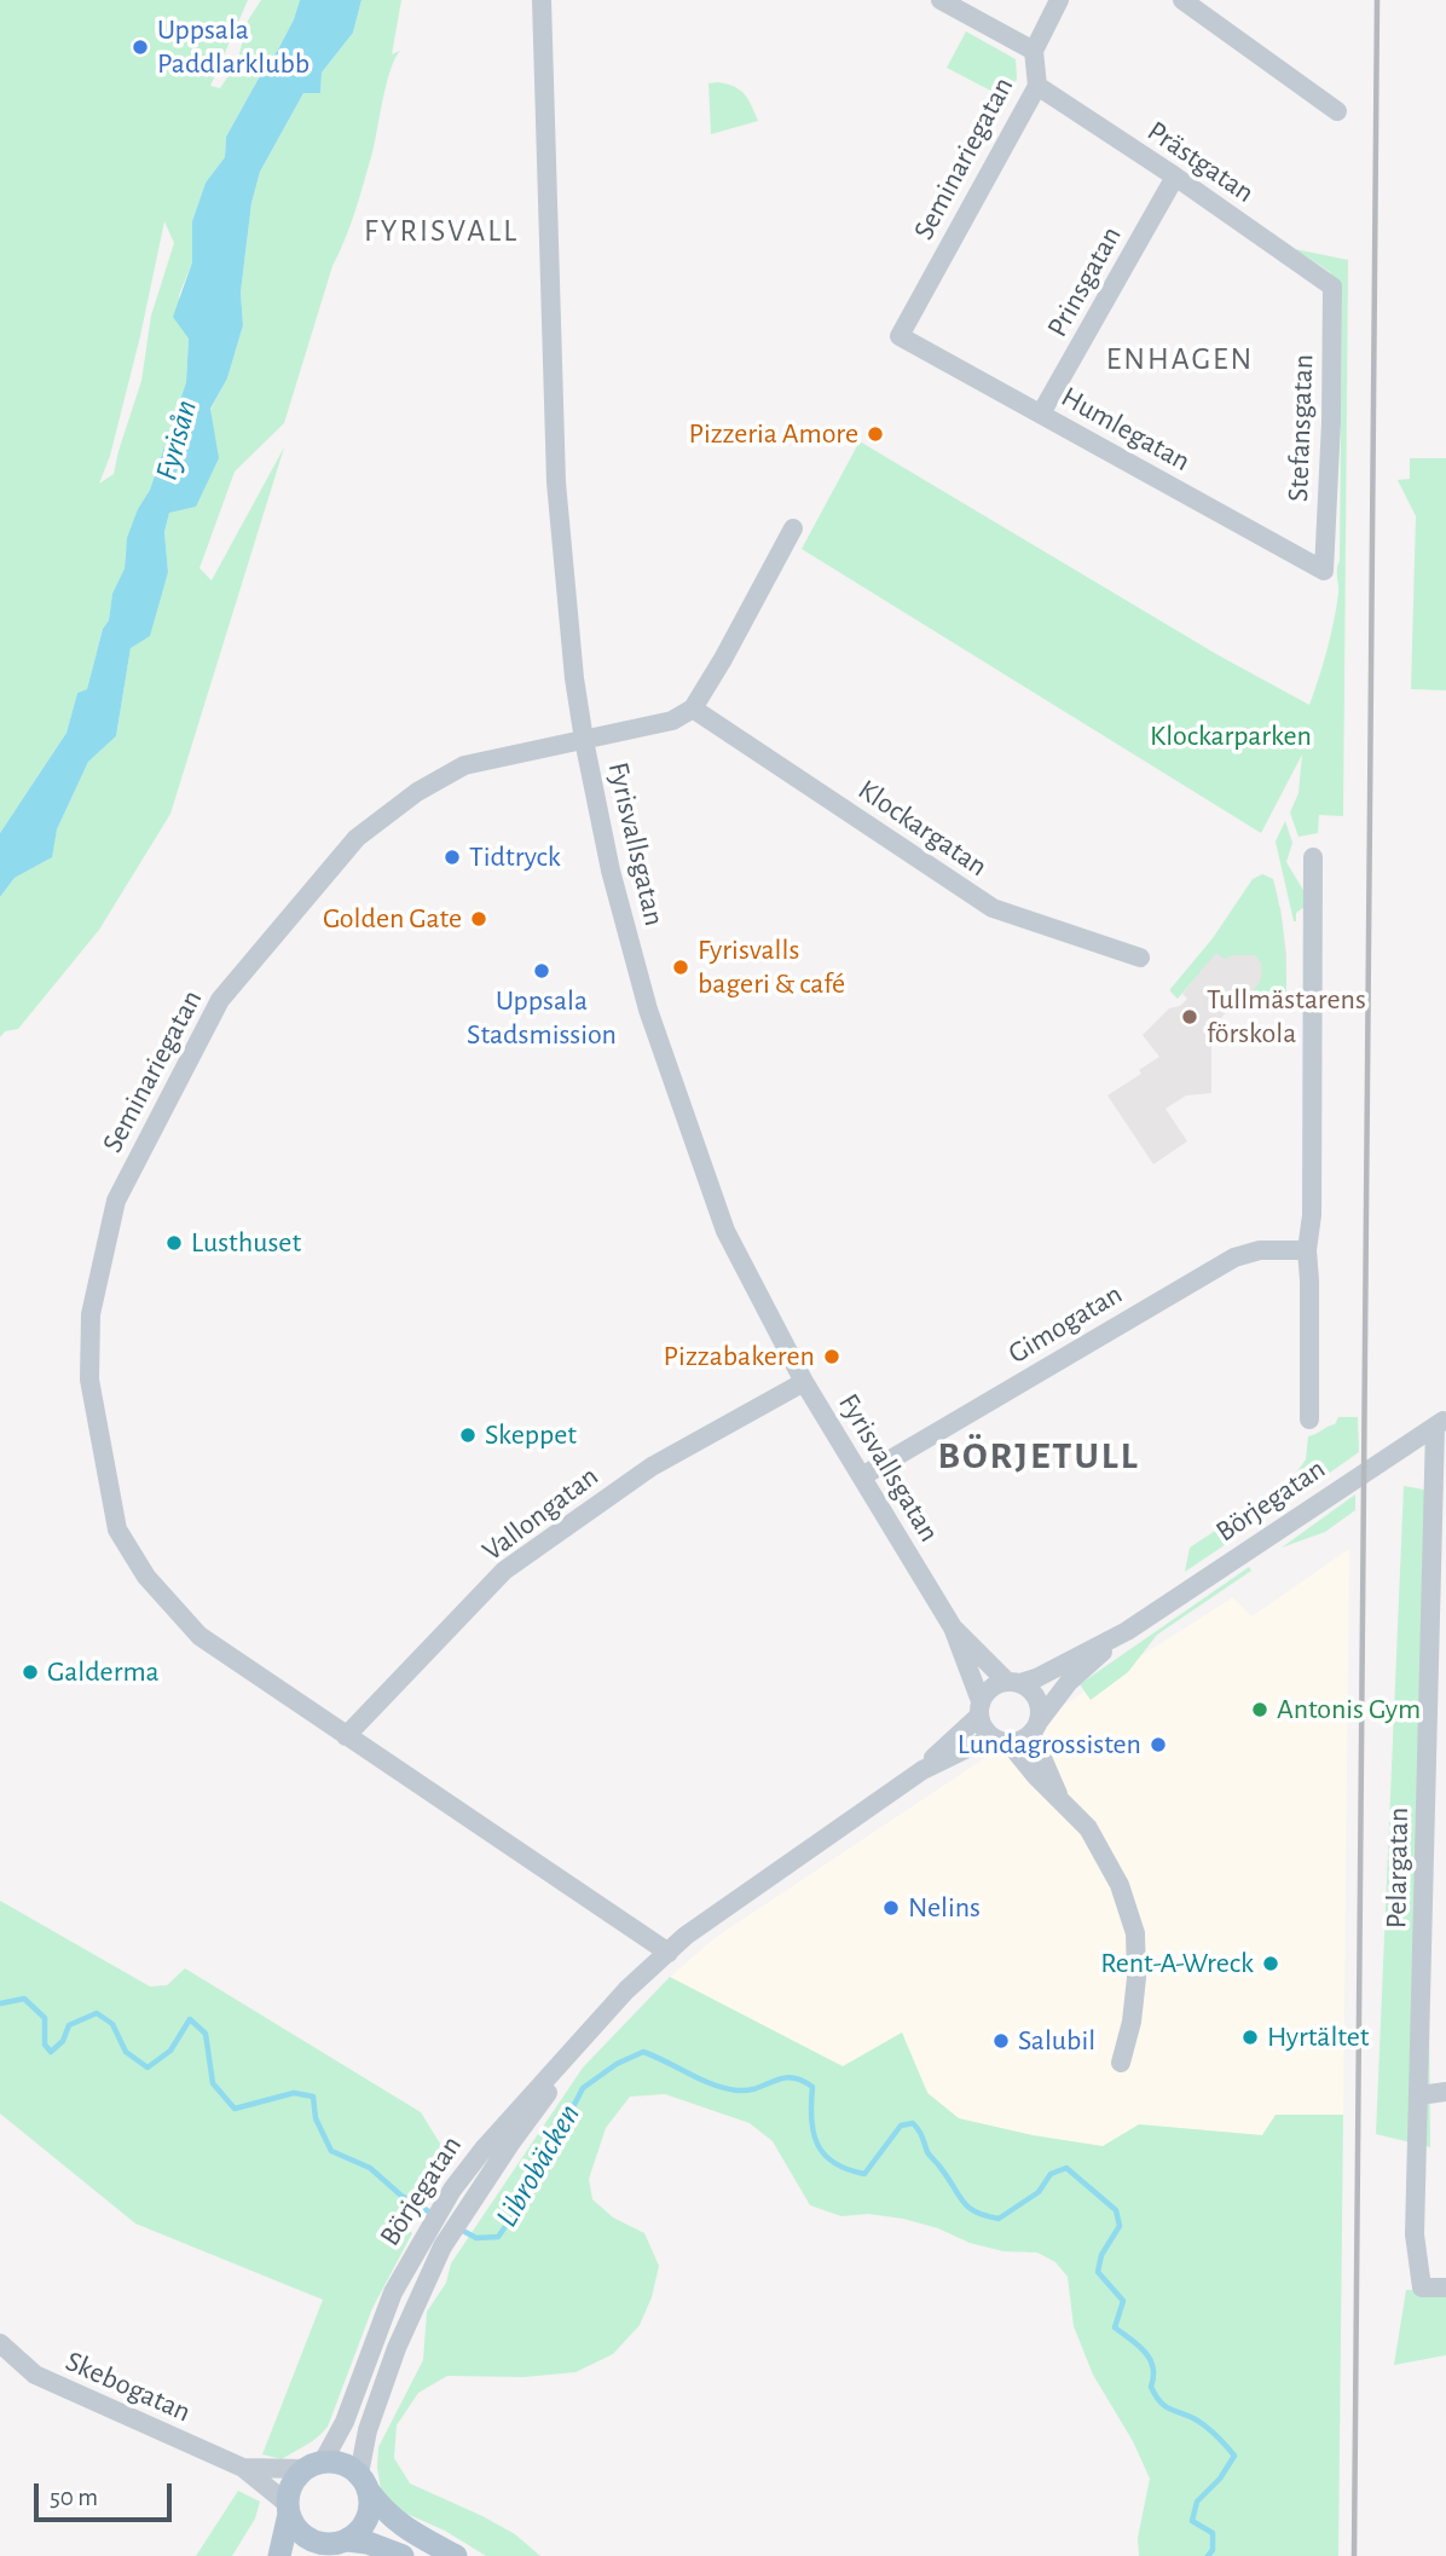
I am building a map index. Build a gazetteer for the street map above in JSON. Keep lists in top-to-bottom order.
{
  "streets": {
    "street": [
      "Seminariegatan",
      "Prästgatan",
      "Prinsgatan",
      "Stefansgatan",
      "Humlegatan",
      "Klockargatan",
      "Fyrisvallsgatan",
      "Gimogatan",
      "Börjegatan",
      "Vallongatan",
      "Pelargatan",
      "Skebogatan"
    ]
  },
  "crossings": [
    ["Seminariegatan", "Prästgatan"],
    ["Seminariegatan", "Humlegatan"],
    ["Seminariegatan", "Klockargatan"],
    ["Seminariegatan", "Fyrisvallsgatan"],
    ["Seminariegatan", "Börjegatan"],
    ["Seminariegatan", "Vallongatan"],
    ["Prästgatan", "Prinsgatan"],
    ["Prästgatan", "Stefansgatan"],
    ["Prinsgatan", "Humlegatan"],
    ["Stefansgatan", "Humlegatan"],
    ["Fyrisvallsgatan", "Gimogatan"],
    ["Fyrisvallsgatan", "Börjegatan"],
    ["Fyrisvallsgatan", "Vallongatan"],
    ["Börjegatan", "Pelargatan"],
    ["Börjegatan", "Skebogatan"]
  ],
  "districts": ["FYRISVALL", "ENHAGEN", "BÖRJETULL"],
  "water": ["Fyrisån", "Librobäcken"],
  "parks": ["Klockarparken"],
  "places": [
    "Uppsala Paddlarklubb",
    "Pizzeria Amore",
    "Tidtryck",
    "Golden Gate",
    "Fyrisvalls bageri & café",
    "Uppsala Stadsmission",
    "Tullmästarens förskola",
    "Lusthuset",
    "Pizzabakeren",
    "Skeppet",
    "Galderma",
    "Antonis Gym",
    "Lundagrossisten",
    "Nelins",
    "Rent-A-Wreck",
    "Hyrtältet",
    "Salubil"
  ],
  "scale_bar": "50 m"
}
